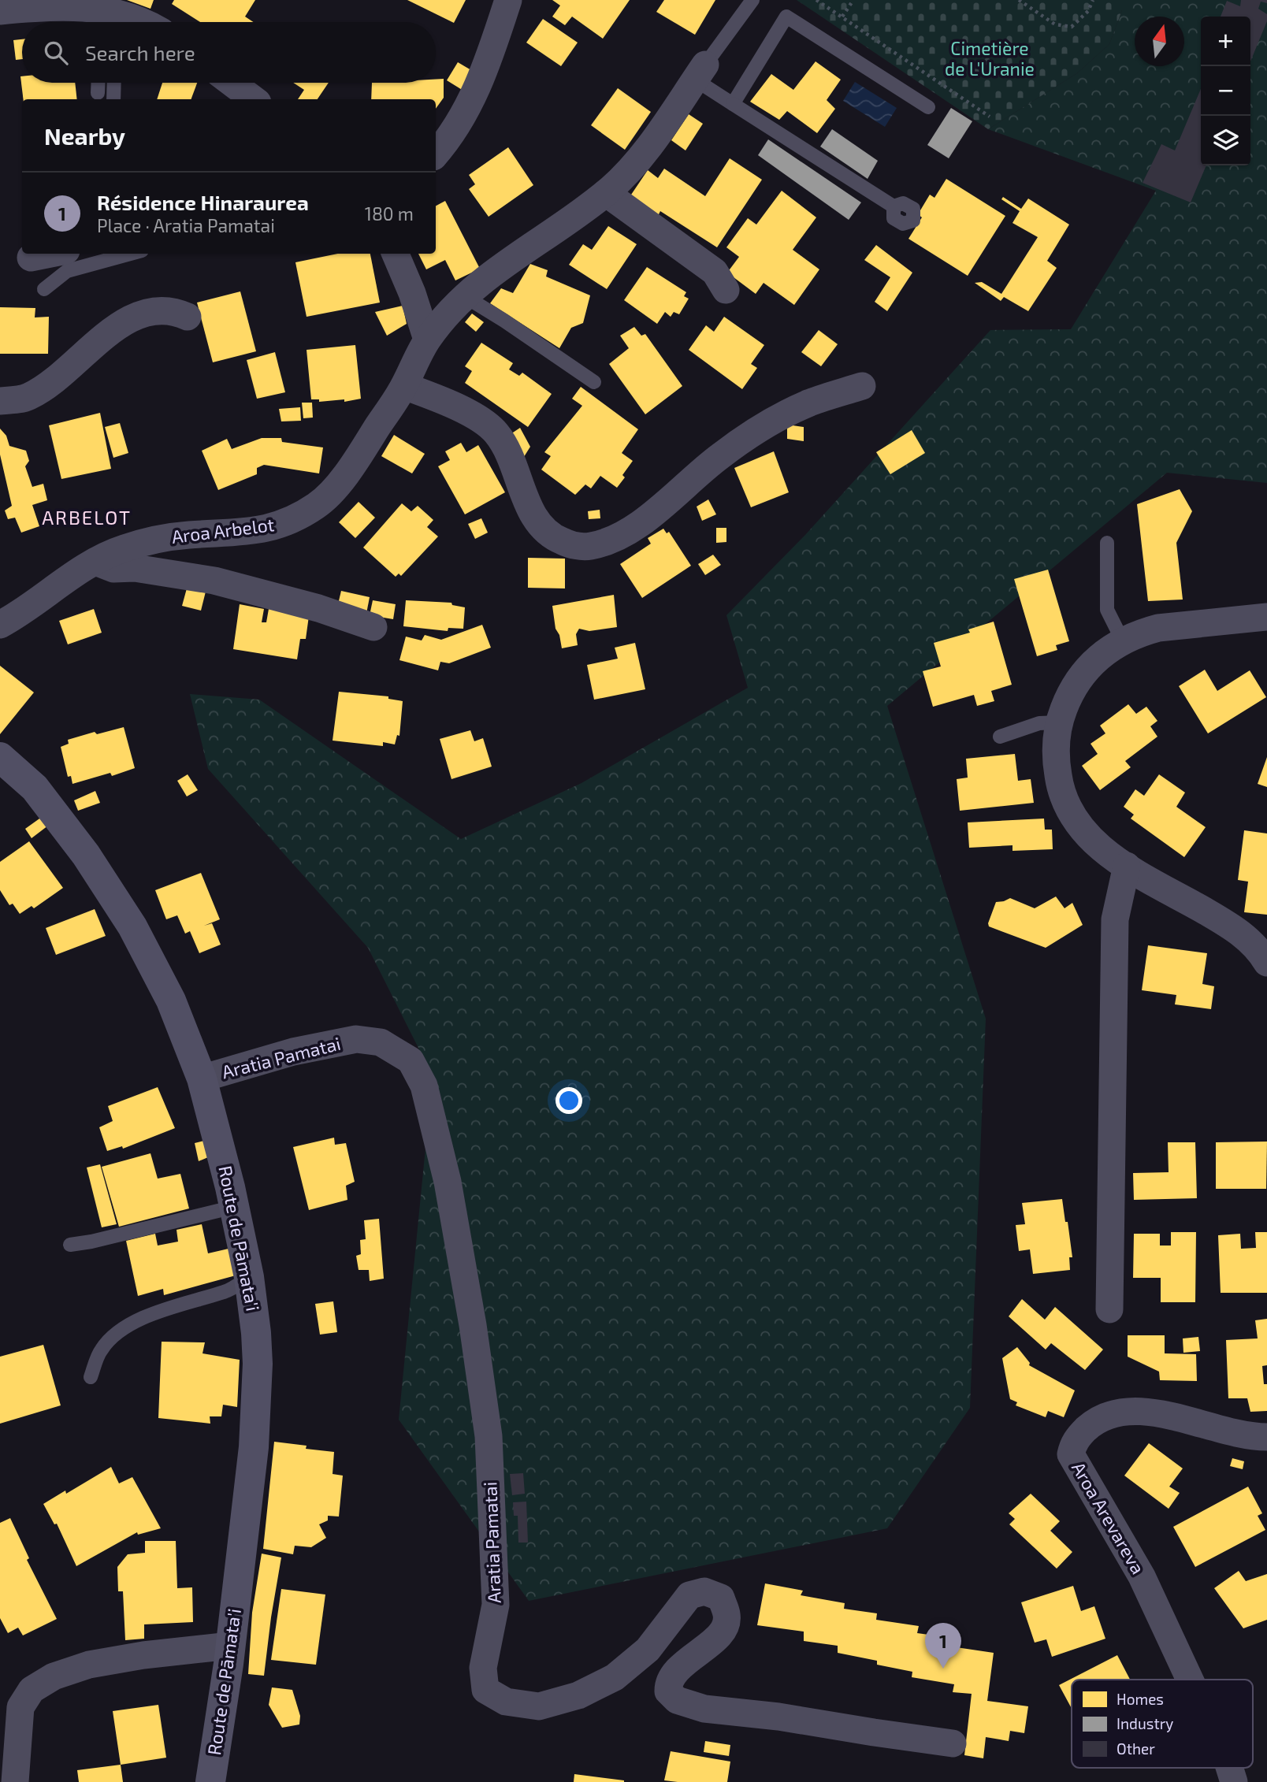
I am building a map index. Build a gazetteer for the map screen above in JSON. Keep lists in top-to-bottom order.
{
  "streets": {
    "main road": ["Route de Pāmata'i"],
    "street": ["Aroa Arbelot", "Aratia Pamatai", "Aroa Arevareva"]
  },
  "crossings": [
    ["Aratia Pamatai", "Route de Pāmata'i"]
  ],
  "districts": ["ARBELOT"],
  "parks": ["Cimetière de L'Uranie"],
  "legend": ["Homes", "Industry", "Other"],
  "north": "top",
  "page": {
    "map_buttons": ["+", "−"],
    "search": "Search here",
    "heading": "Nearby",
    "list": [
      {
        "mark": "1",
        "name": "Résidence Hinaraurea",
        "note": "Place · Aratia Pamatai",
        "value": "180 m"
      }
    ],
    "pins": "1"
  }
}
